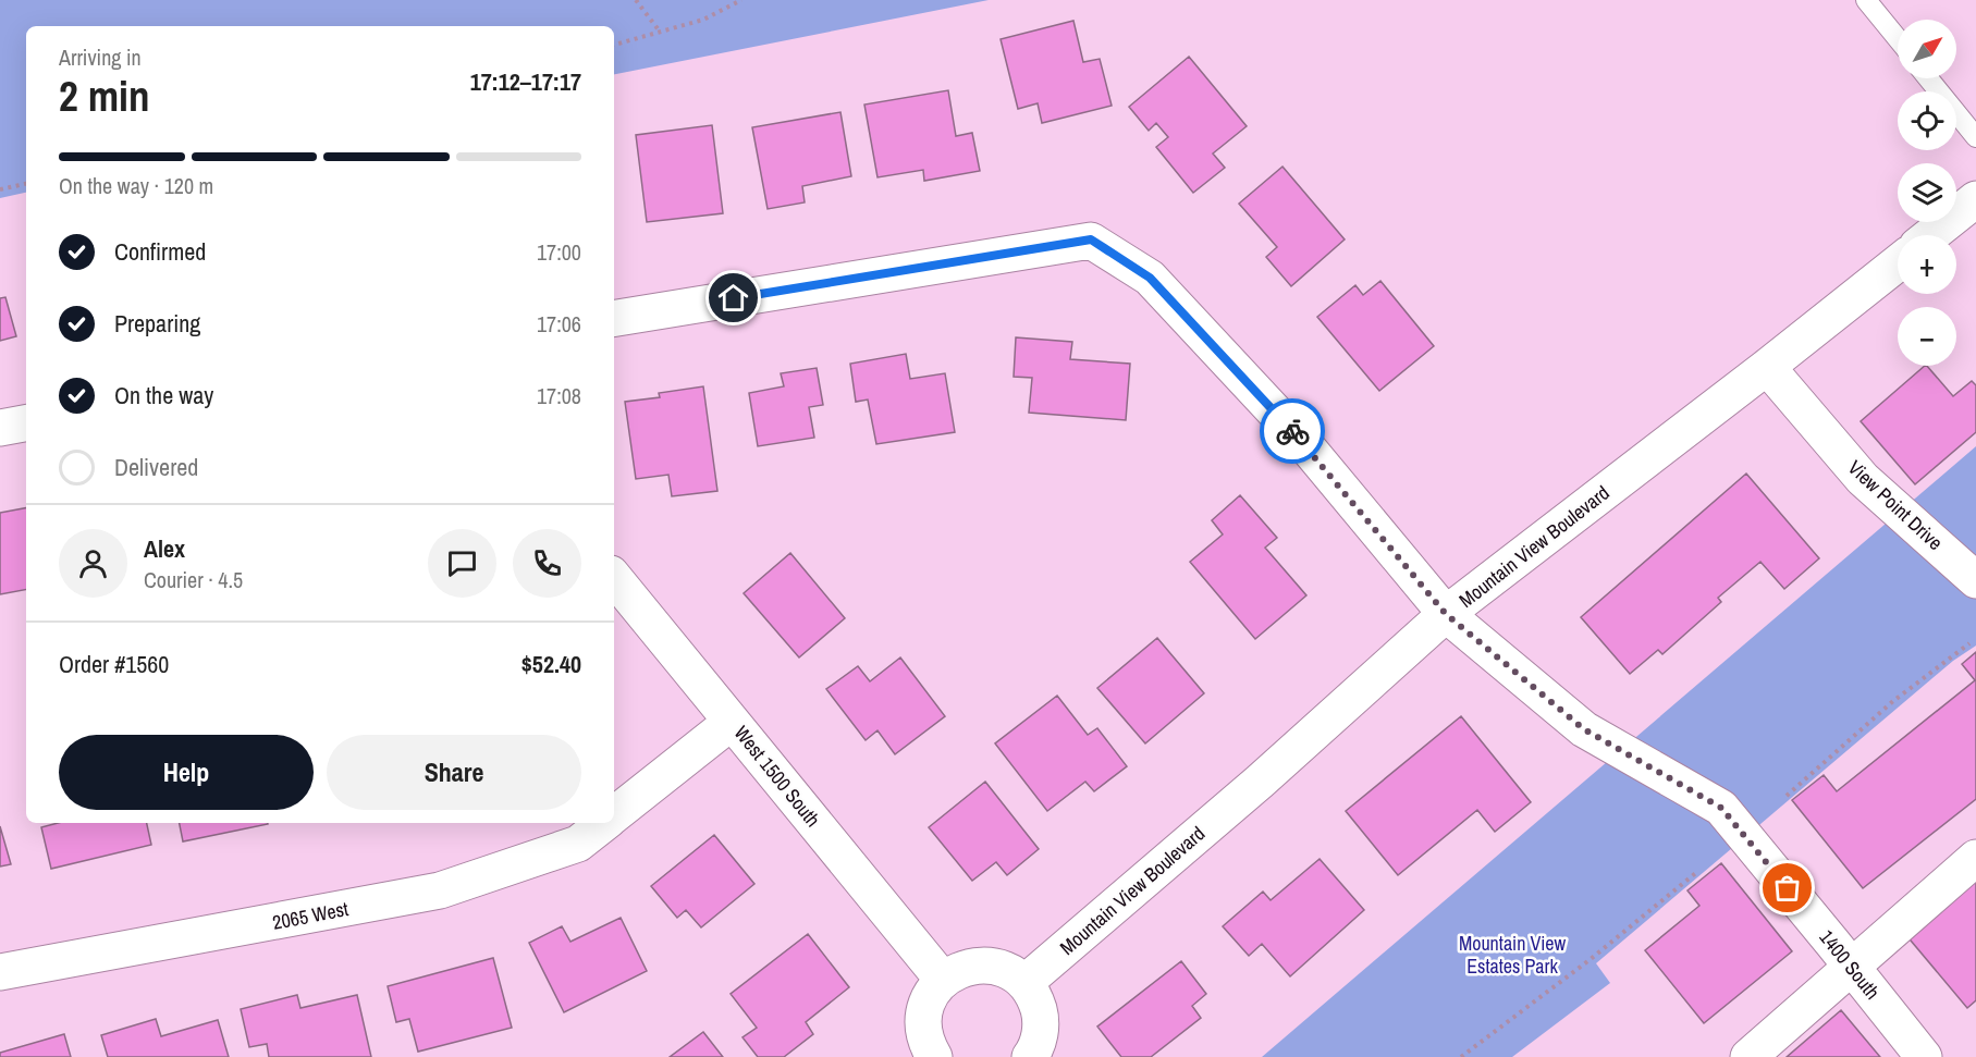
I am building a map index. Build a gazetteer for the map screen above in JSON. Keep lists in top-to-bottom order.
{
  "streets": {
    "street": [
      "View Point Drive",
      "Mountain View Boulevard",
      "West 1500 South",
      "2065 West",
      "1400 South"
    ]
  },
  "crossings": [
    ["View Point Drive", "Mountain View Boulevard"],
    ["Mountain View Boulevard", "1400 South"],
    ["West 1500 South", "2065 West"]
  ],
  "parks": ["Mountain View Estates Park"],
  "north": "top right",
  "page": {
    "map_buttons": ["+", "−"],
    "heading": ["2 min", "Arriving in", "17:12–17:17"],
    "panel": [
      "Alex",
      "Courier · 4.5",
      "Order #1560",
      "$52.40"
    ],
    "bar": "On the way · 120 m",
    "list": [
      ["Confirmed", "17:00"],
      ["Preparing", "17:06"],
      ["On the way", "17:08"],
      "Delivered"
    ],
    "buttons": ["Help", "Share"]
  }
}
